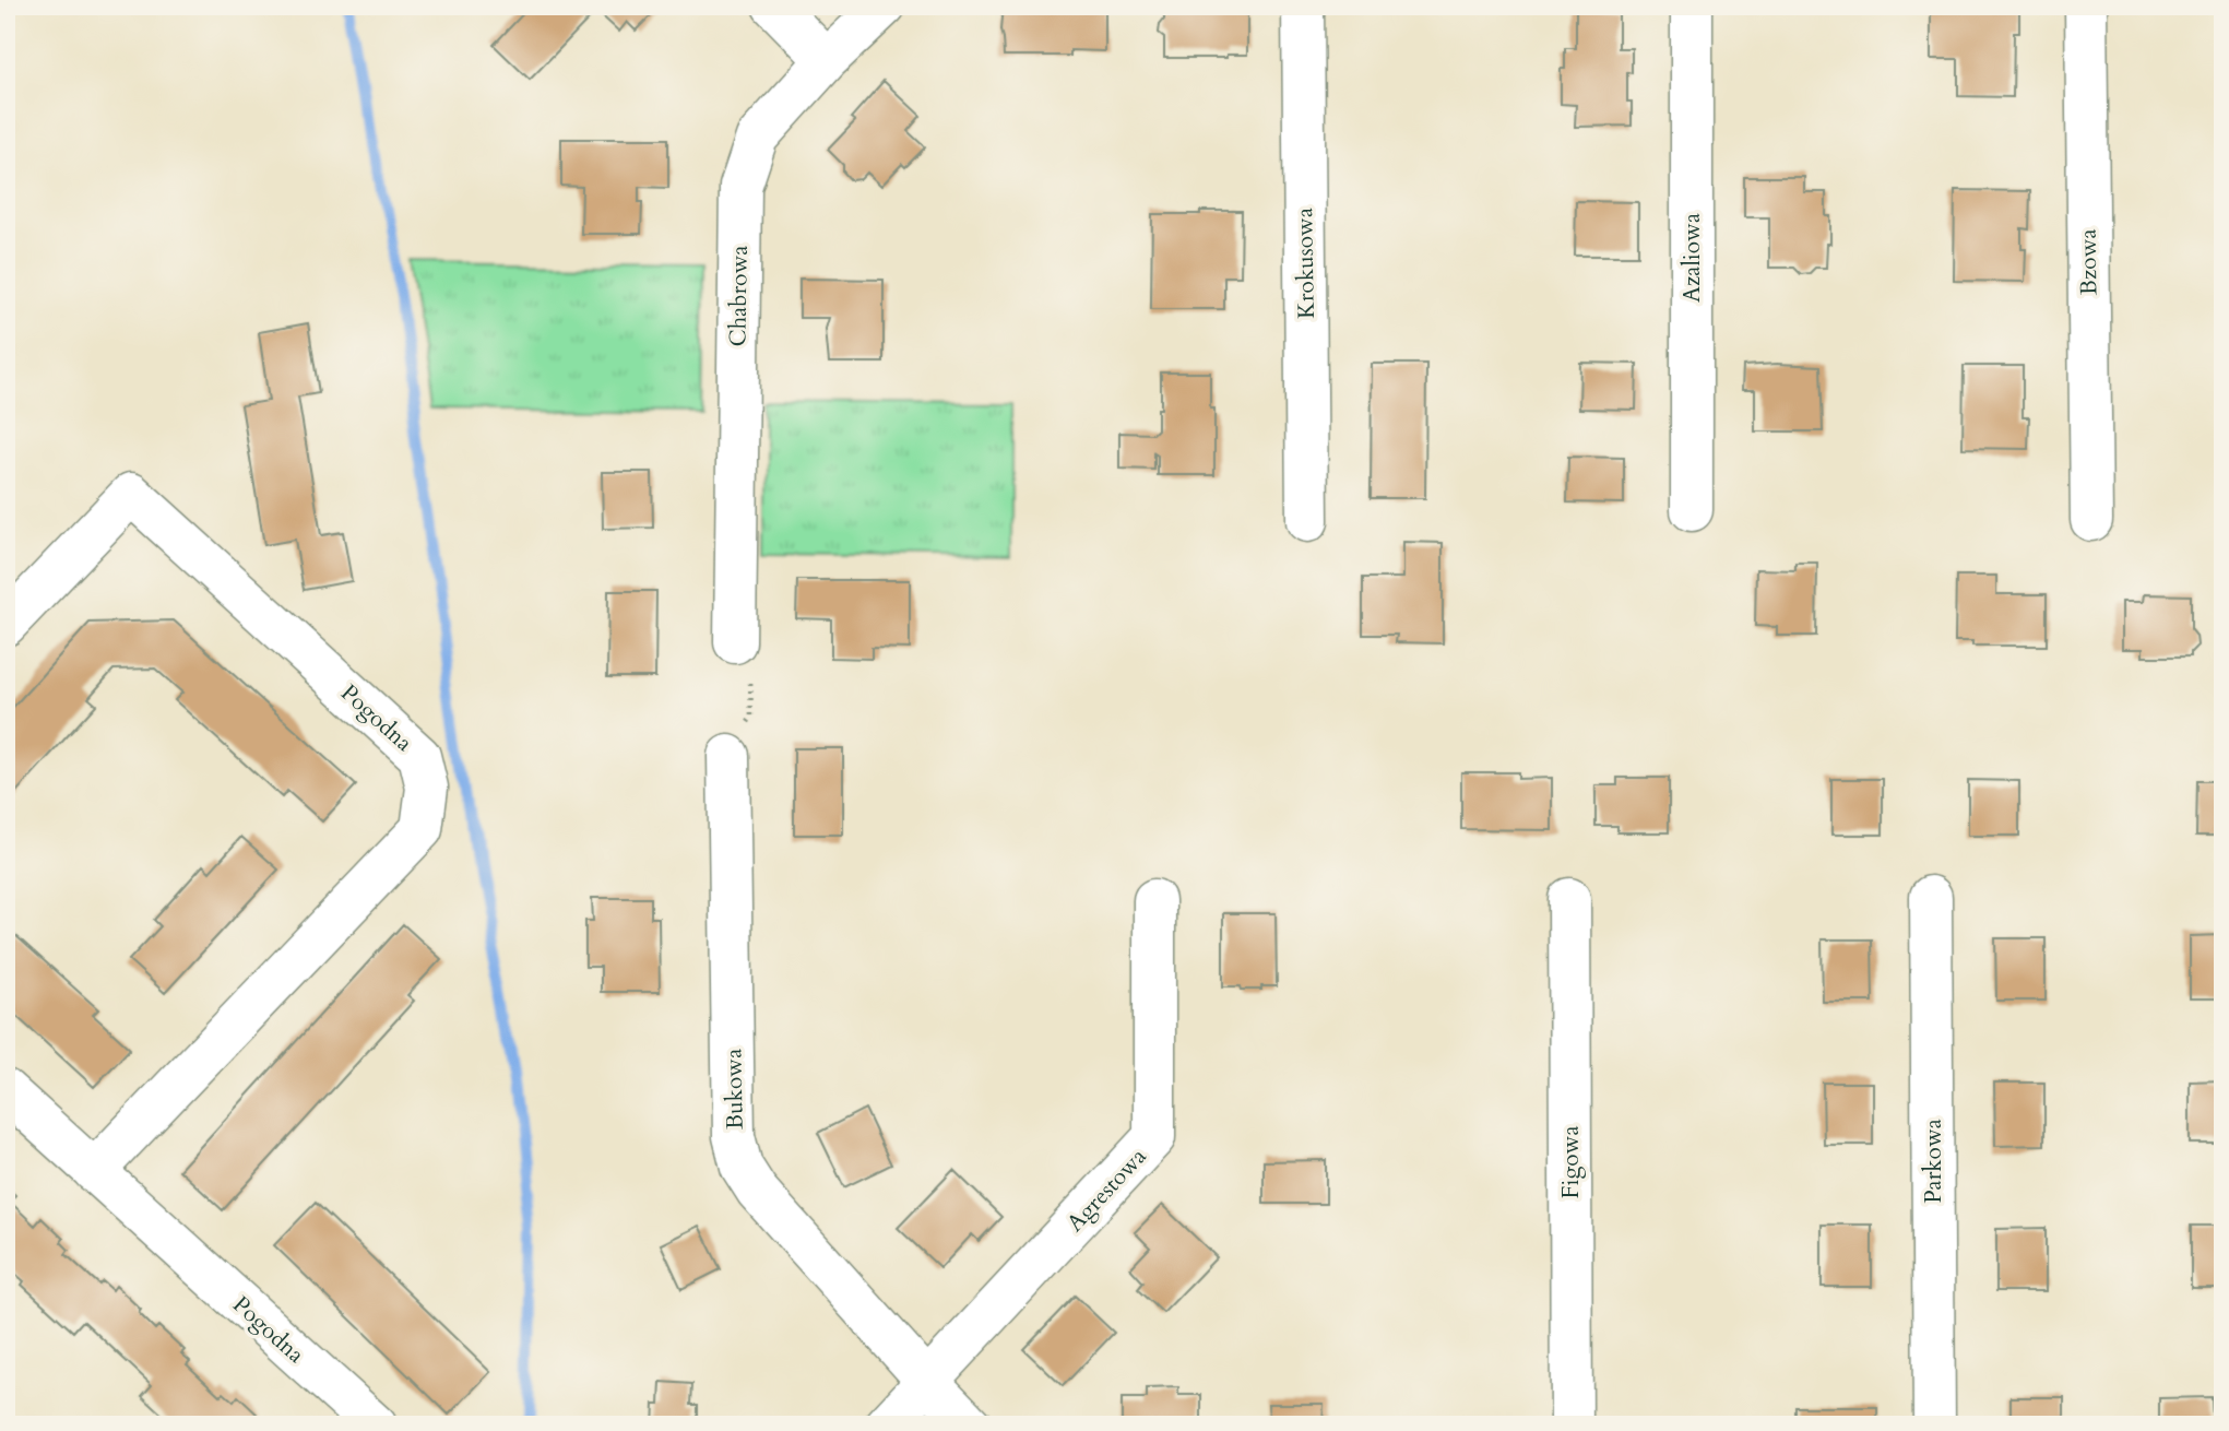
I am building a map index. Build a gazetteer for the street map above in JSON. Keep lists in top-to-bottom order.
{
  "streets": {
    "street": [
      "Azaliowa",
      "Bzowa",
      "Krokusowa",
      "Chabrowa",
      "Pogodna",
      "Bukowa",
      "Parkowa",
      "Figowa",
      "Agrestowa"
    ]
  },
  "crossings": [
    ["Bukowa", "Agrestowa"]
  ]
}
